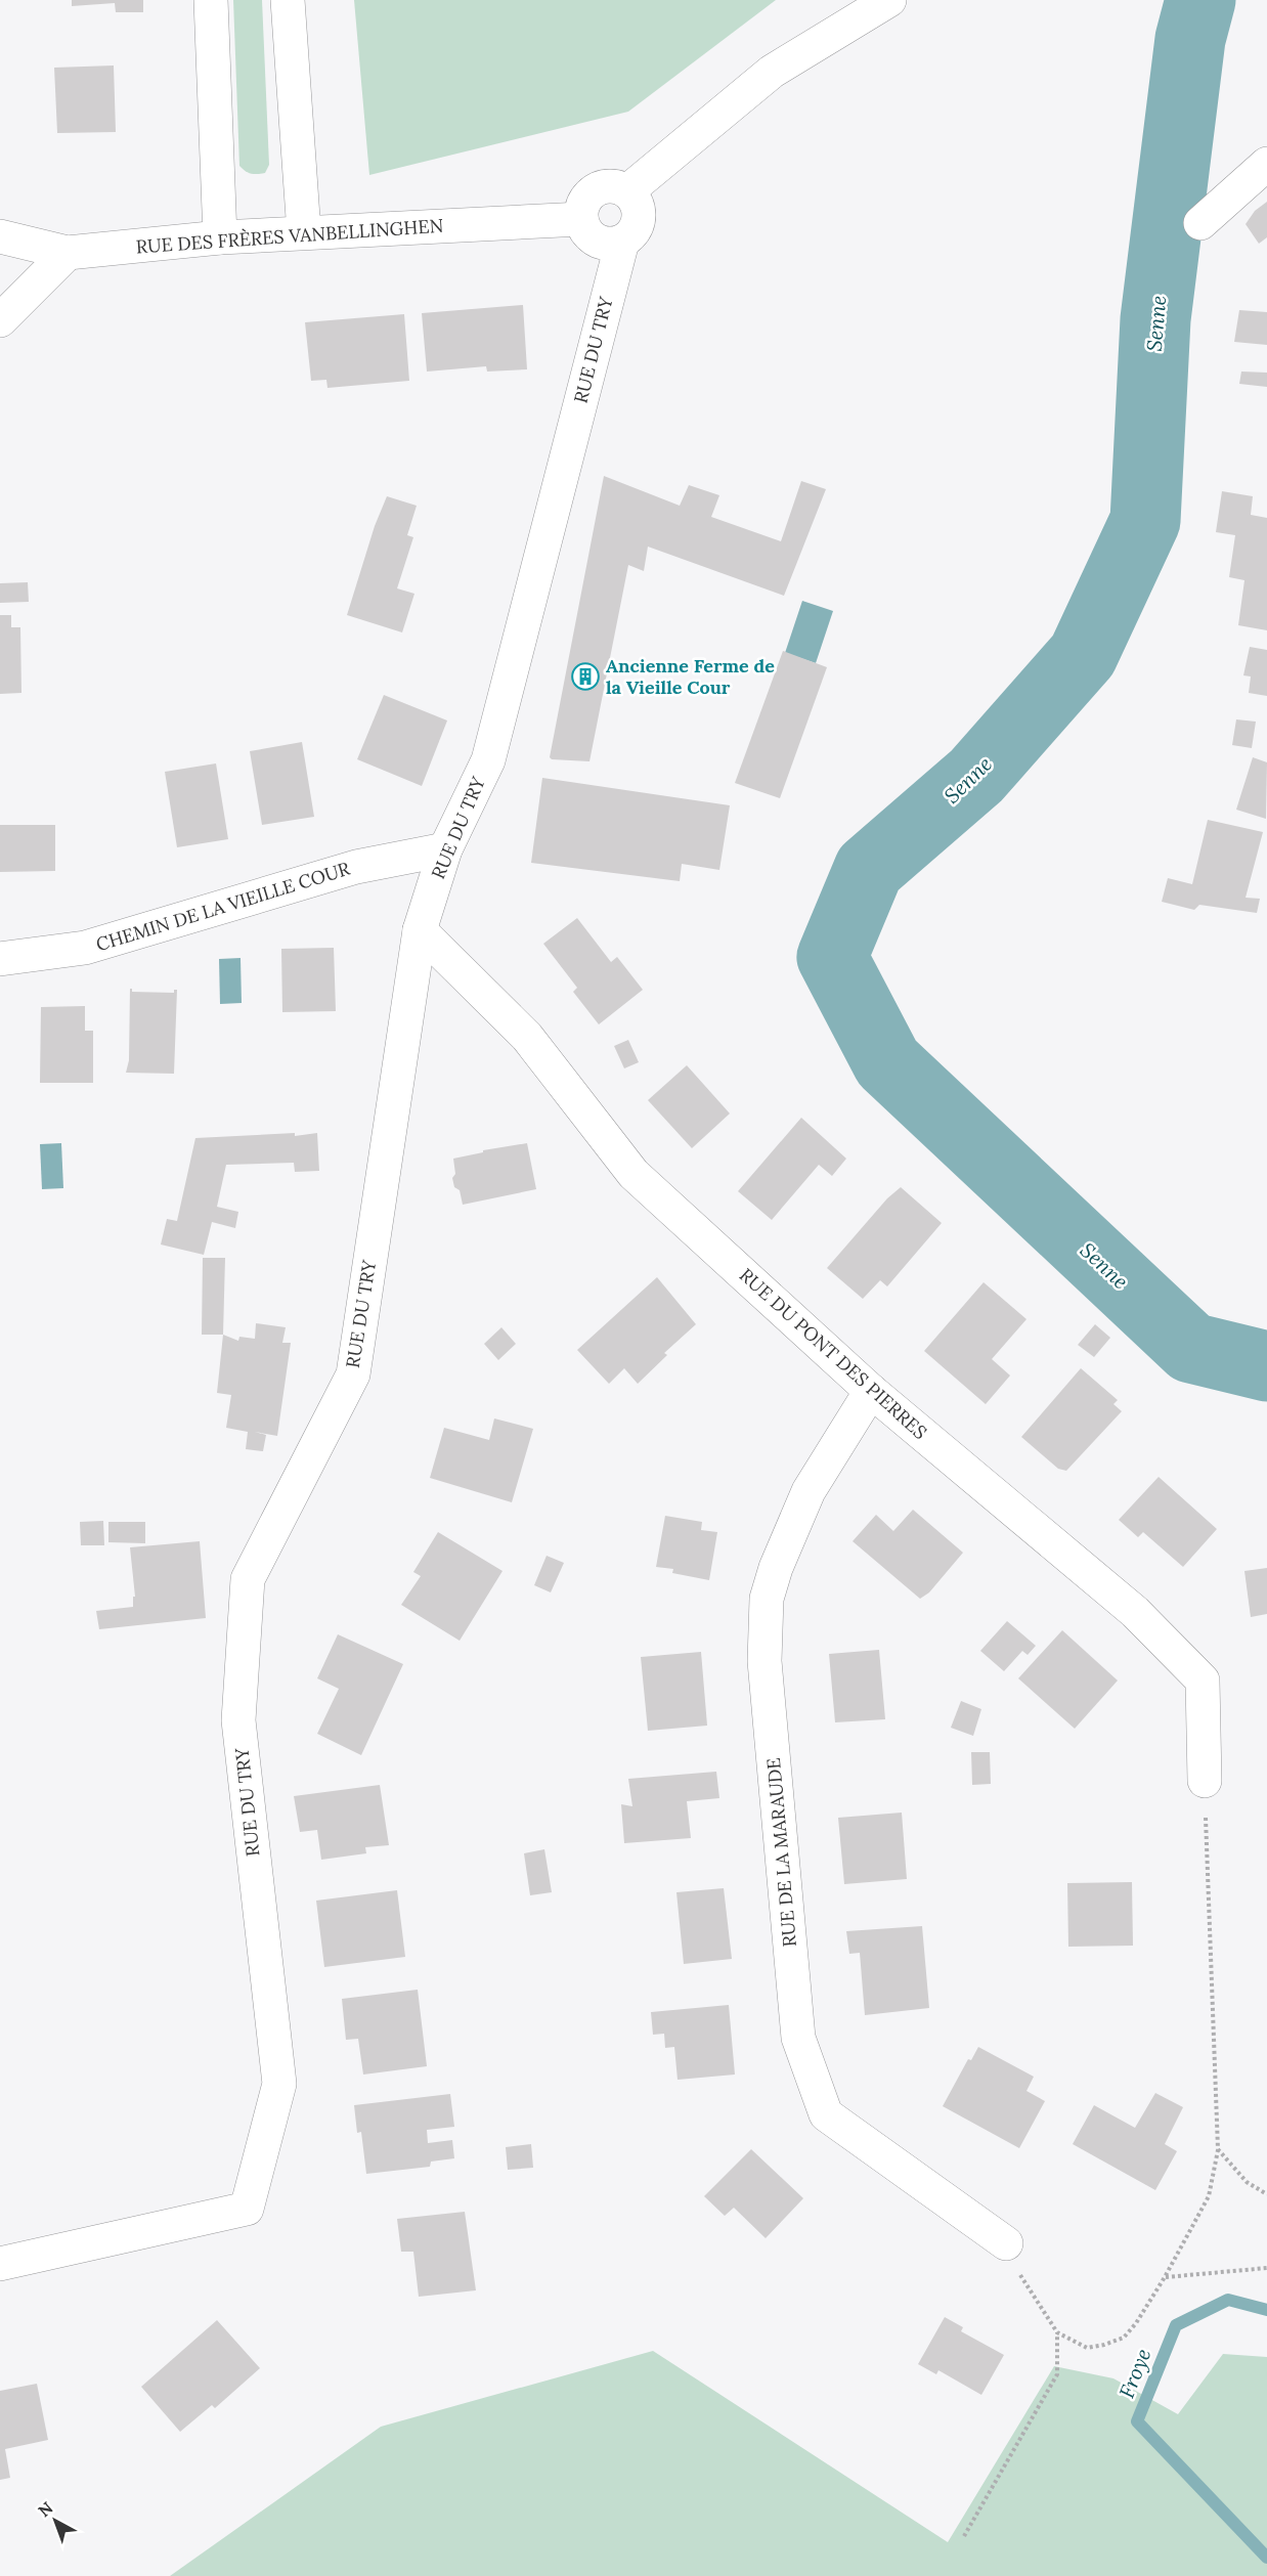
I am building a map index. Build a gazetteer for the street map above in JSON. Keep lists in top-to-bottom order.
{
  "streets": {
    "street": [
      "RUE DES FRÈRES VANBELLINGHEN",
      "RUE DU TRY",
      "CHEMIN DE LA VIEILLE COUR",
      "RUE DU PONT DES PIERRES",
      "RUE DE LA MARAUDE"
    ]
  },
  "crossings": [
    ["RUE DES FRÈRES VANBELLINGHEN", "RUE DU TRY"],
    ["RUE DU TRY", "CHEMIN DE LA VIEILLE COUR"],
    ["RUE DU TRY", "RUE DU PONT DES PIERRES"],
    ["RUE DU PONT DES PIERRES", "RUE DE LA MARAUDE"]
  ],
  "water": ["Senne", "Froye"],
  "places": {
    "building": ["Ancienne Ferme de la Vieille Cour"]
  },
  "north": "top left"
}
